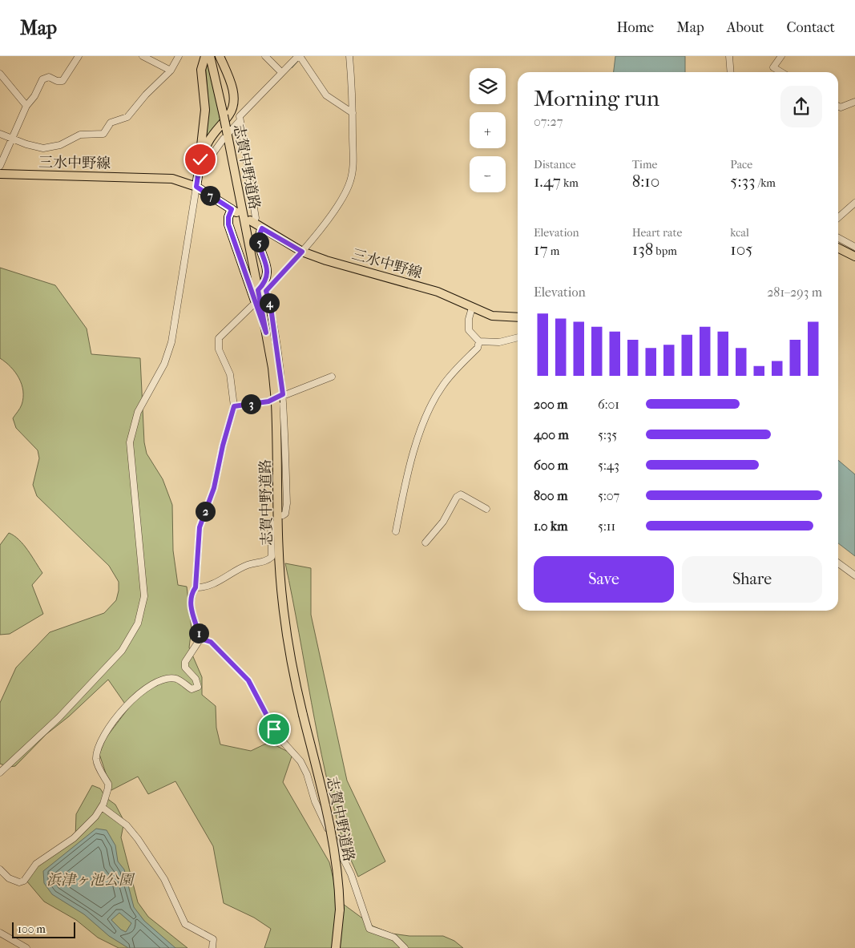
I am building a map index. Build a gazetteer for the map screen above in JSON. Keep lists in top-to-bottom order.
{
  "streets": {
    "main road": ["三水中野線", "志賀中野道路"]
  },
  "crossings": [
    ["三水中野線", "志賀中野道路"]
  ],
  "parks": ["浜津ヶ池公園"],
  "scale_bar": "100 m",
  "page": {
    "header": "Map",
    "nav": [
      "Home",
      "Map",
      "About",
      "Contact"
    ],
    "map_buttons": ["+", "−"],
    "heading": ["Morning run", "07:27"],
    "stats": [
      ["Distance", "1.47 km"],
      ["Time", "8:10"],
      ["Pace", "5:33 /km"],
      ["Elevation", "17 m"],
      ["Heart rate", "138 bpm"],
      ["kcal", "105"]
    ],
    "pins": [
      "7",
      "5",
      "4",
      "3",
      "2",
      "1"
    ],
    "chart": ["Elevation", "281–293 m"],
    "list": [
      {
        "name": "200 m",
        "note": "6:01"
      },
      {
        "name": "400 m",
        "note": "5:35"
      },
      {
        "name": "600 m",
        "note": "5:43"
      },
      {
        "name": "800 m",
        "note": "5:07"
      },
      {
        "name": "1.0 km",
        "note": "5:11"
      }
    ],
    "buttons": ["Save", "Share"],
    "scale": "100 m"
  }
}
